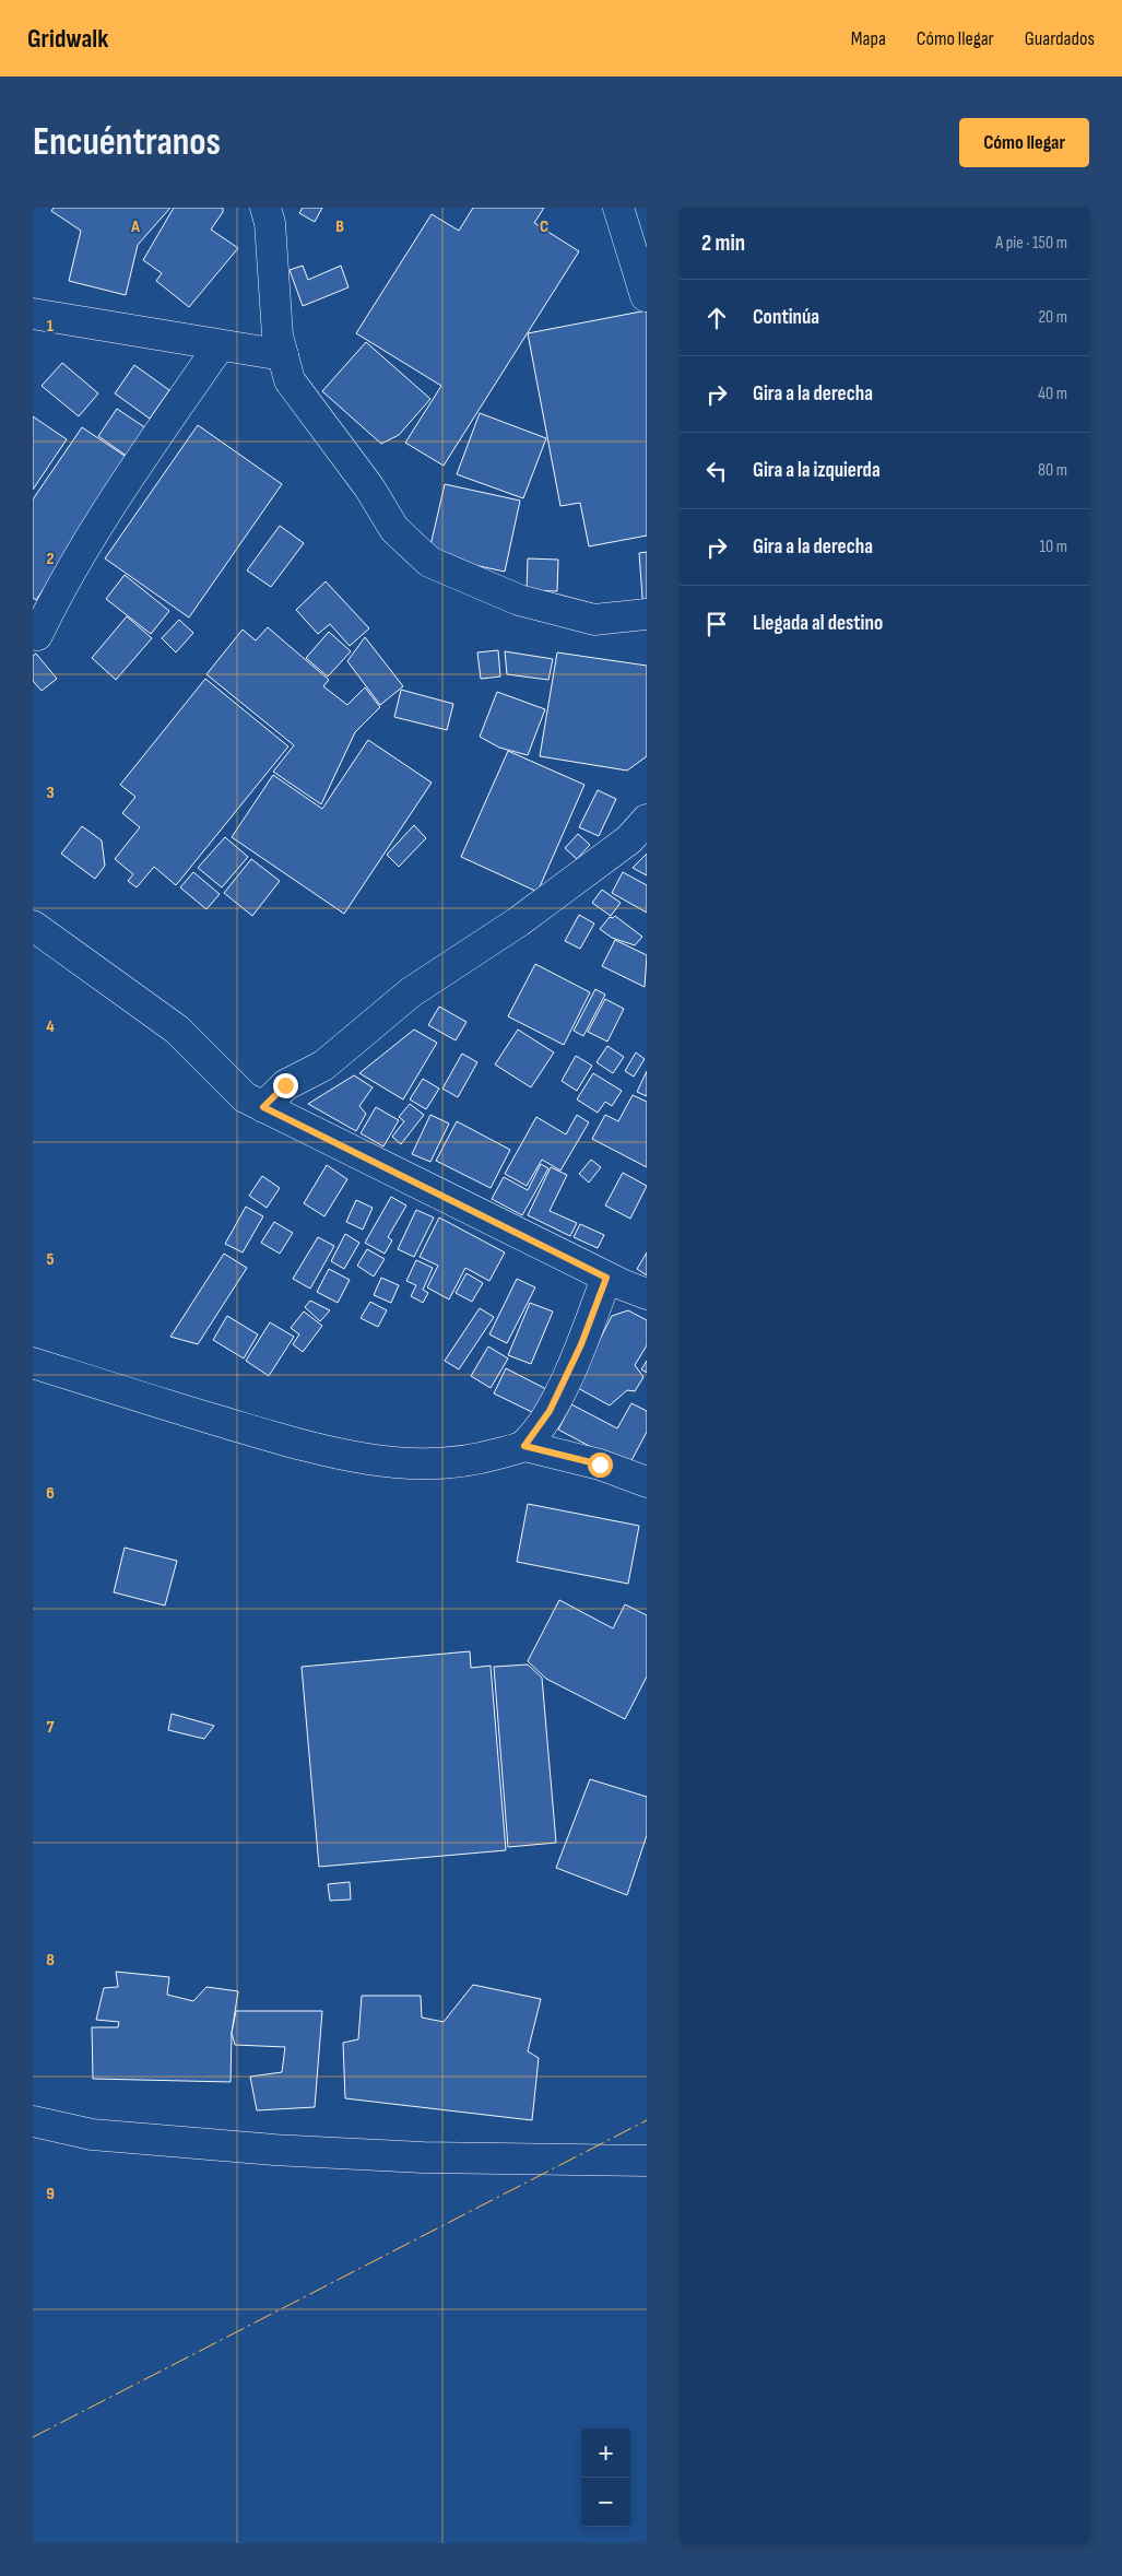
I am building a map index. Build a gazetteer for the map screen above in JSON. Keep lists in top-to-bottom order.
{
  "page": {
    "header": "Gridwalk",
    "nav": ["Mapa", "Cómo llegar", "Guardados"],
    "buttons": "Cómo llegar",
    "title": "Encuéntranos",
    "heading": ["2 min", "A pie · 150 m"],
    "list": [
      ["Continúa", "20 m"],
      ["Gira a la derecha", "40 m"],
      ["Gira a la izquierda", "80 m"],
      ["Gira a la derecha", "10 m"],
      "Llegada al destino"
    ],
    "map_buttons": ["+", "−"]
  },
  "grid": {
    "columns": ["A", "B", "C"],
    "rows": [
      "1",
      "2",
      "3",
      "4",
      "5",
      "6",
      "7",
      "8",
      "9"
    ]
  }
}
